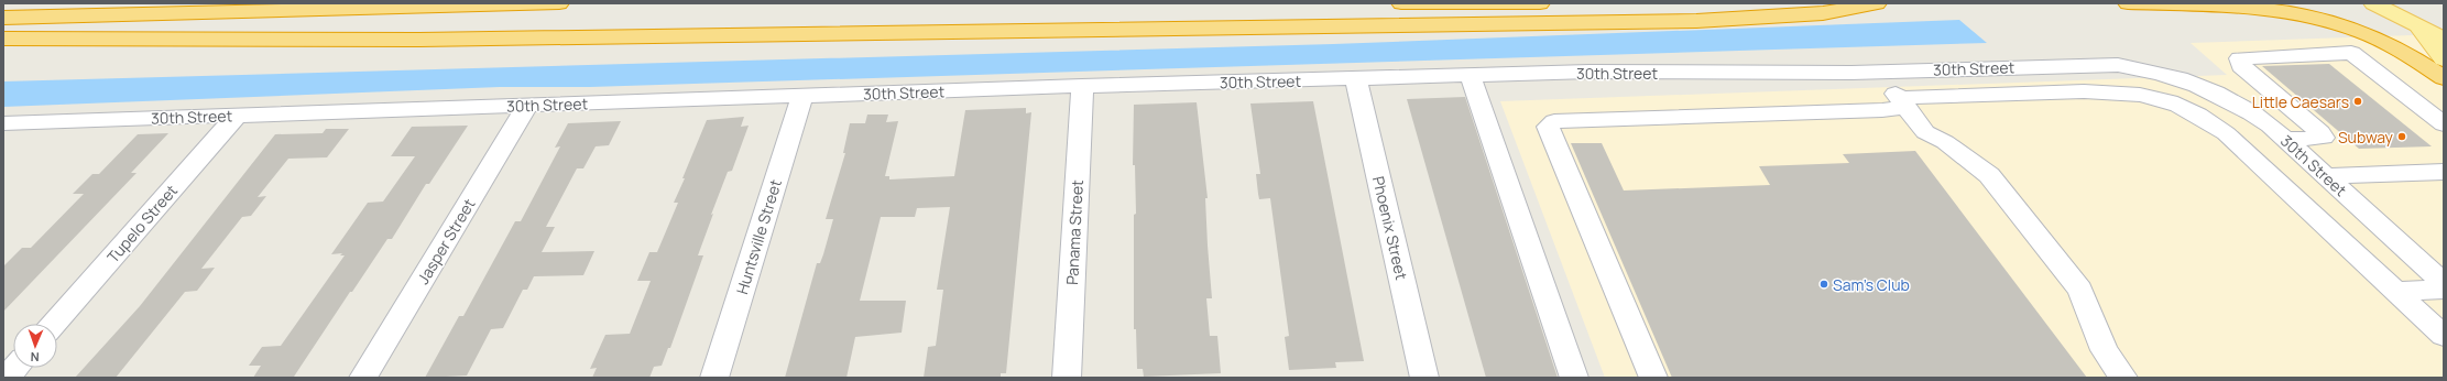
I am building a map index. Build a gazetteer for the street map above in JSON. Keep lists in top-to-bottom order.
{
  "streets": {
    "street": [
      "30th Street",
      "Tupelo Street",
      "Phoenix Street",
      "Panama Street",
      "Huntsville Street",
      "Jasper Street"
    ]
  },
  "crossings": [
    ["30th Street", "Tupelo Street"],
    ["30th Street", "Phoenix Street"],
    ["30th Street", "Panama Street"],
    ["30th Street", "Huntsville Street"],
    ["30th Street", "Jasper Street"]
  ],
  "places": ["Little Caesars", "Subway", "Sam's Club"],
  "north": "bottom"
}
